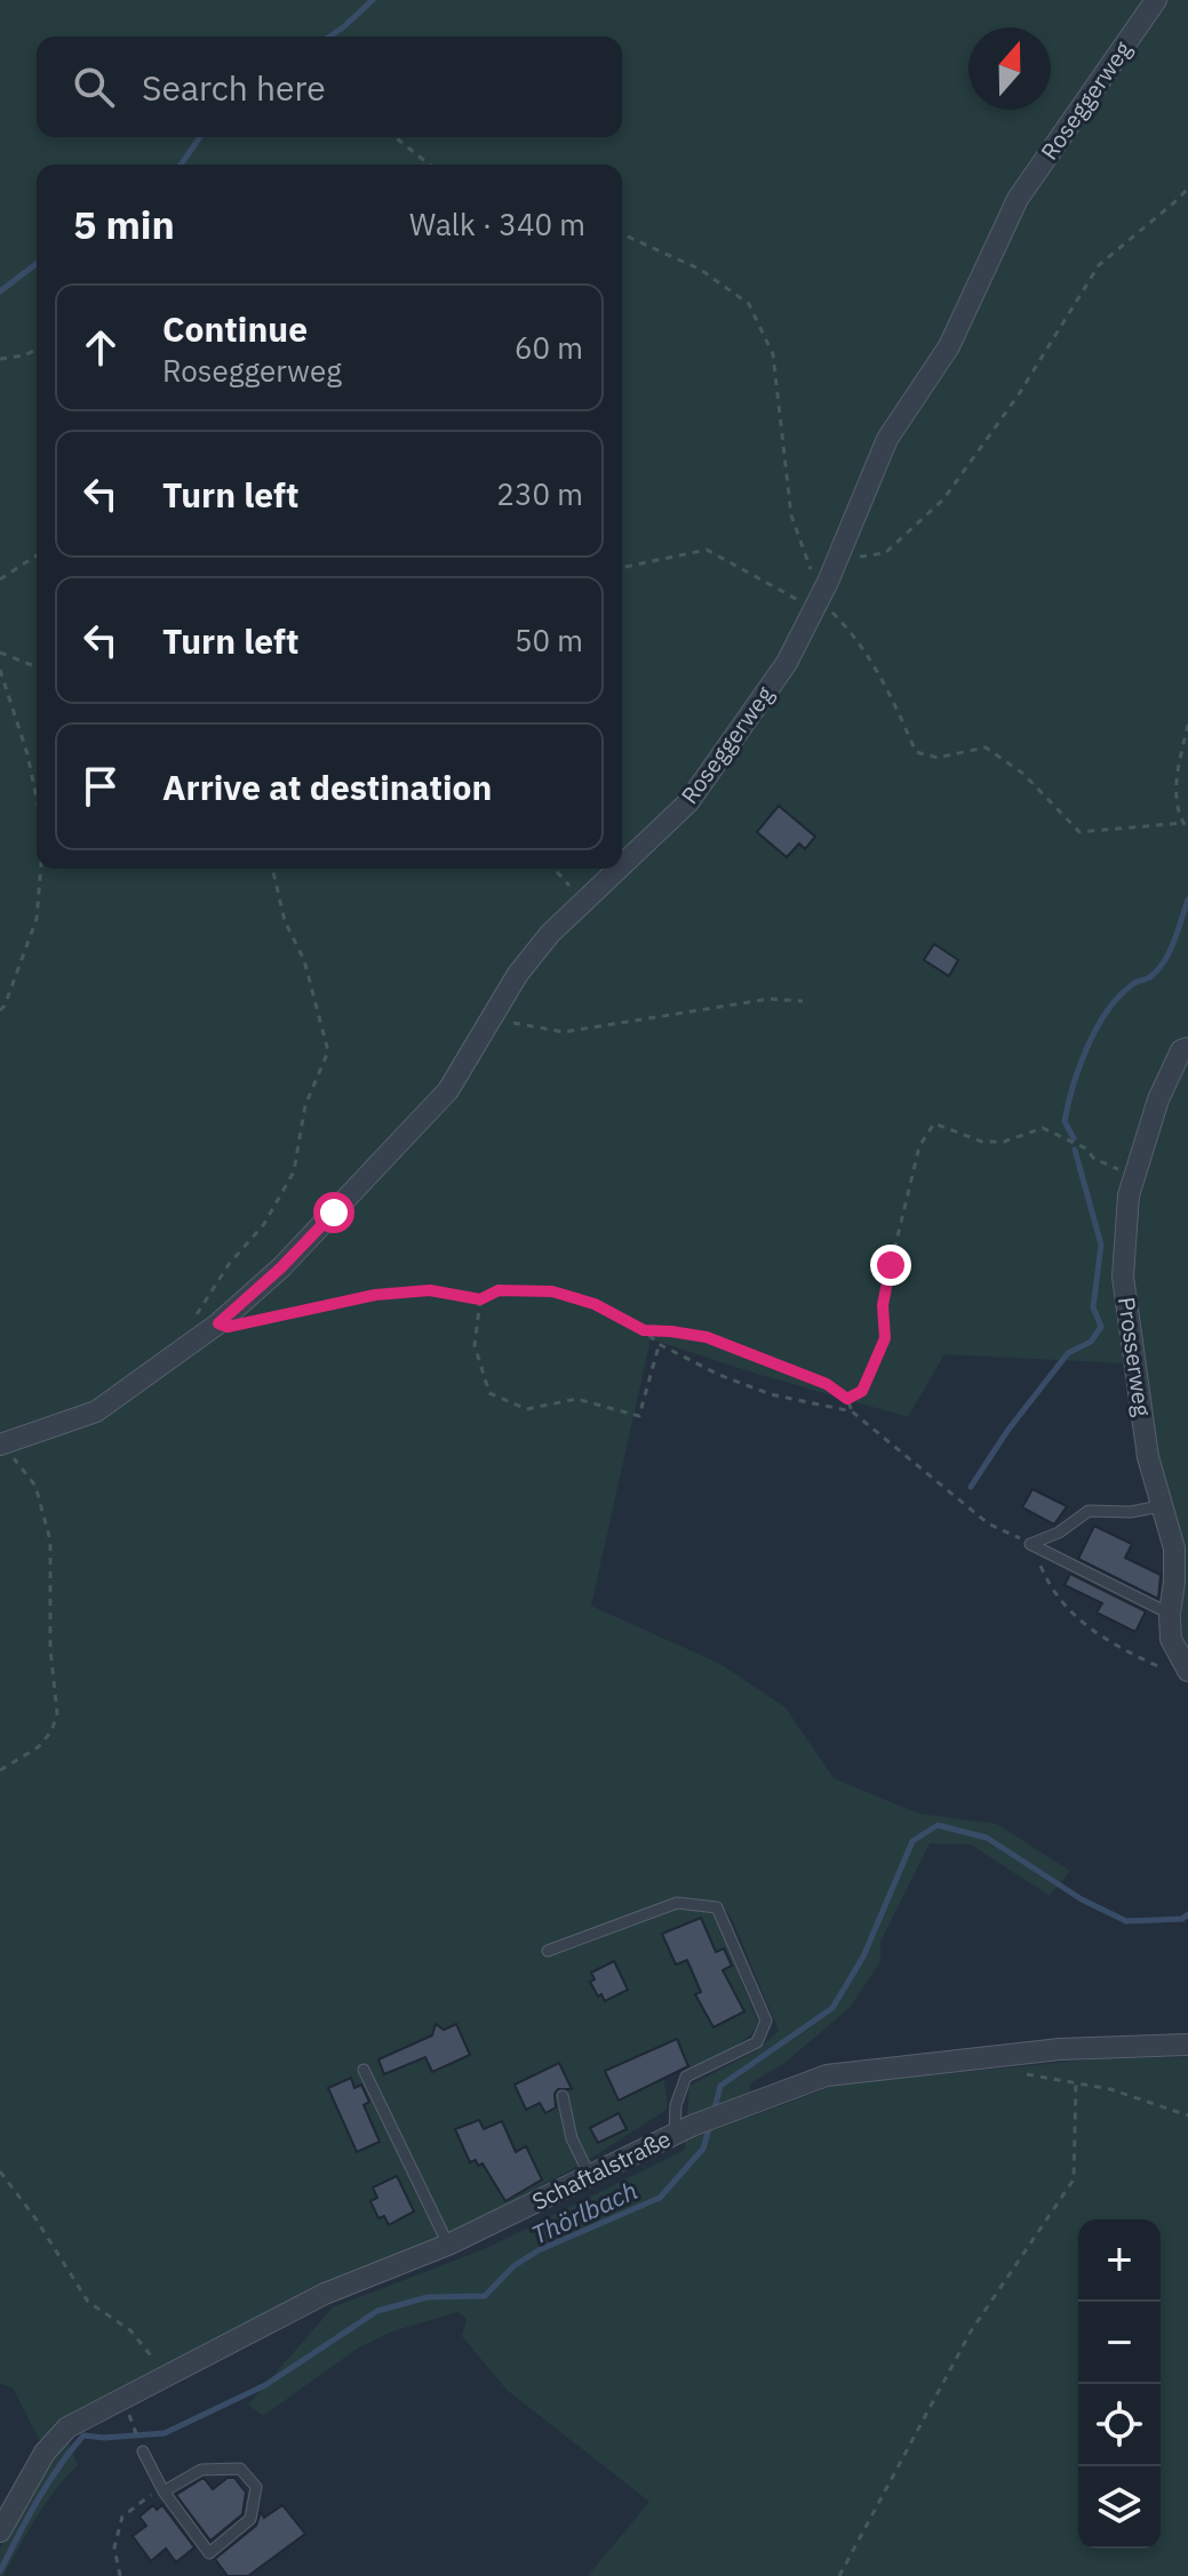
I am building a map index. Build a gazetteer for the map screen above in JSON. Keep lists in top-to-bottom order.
{
  "streets": {
    "street": ["Roseggerweg", "Prosserweg", "Schaftalstraße"]
  },
  "water": ["Thörlbach"],
  "north": "top",
  "page": {
    "search": "Search here",
    "heading": ["5 min", "Walk · 340 m"],
    "list": [
      ["Continue", "Roseggerweg", "60 m"],
      ["Turn left", "230 m"],
      ["Turn left", "50 m"],
      "Arrive at destination"
    ],
    "map_buttons": ["+", "−"]
  }
}
